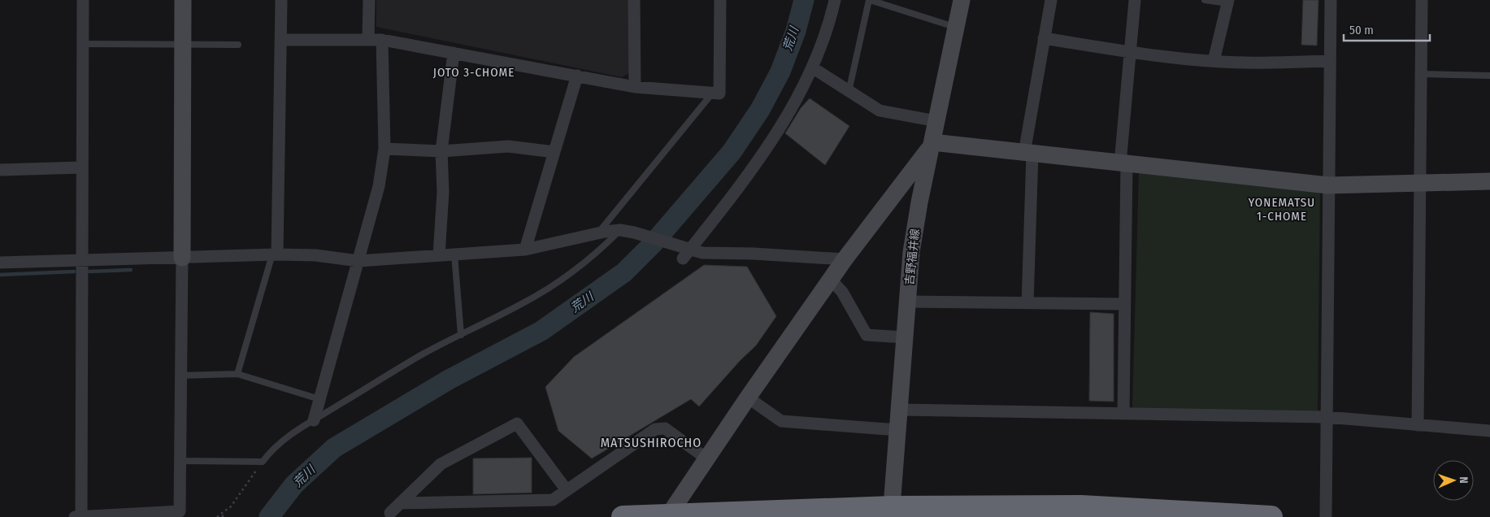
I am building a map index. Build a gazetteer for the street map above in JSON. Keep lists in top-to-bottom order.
{
  "streets": {
    "street": ["吉野福井線"]
  },
  "districts": ["JOTO 3-CHOME", "YONEMATSU 1-CHOME", "MATSUSHIROCHO"],
  "water": ["荒川"],
  "scale_bar": "50 m",
  "north": "right"
}
